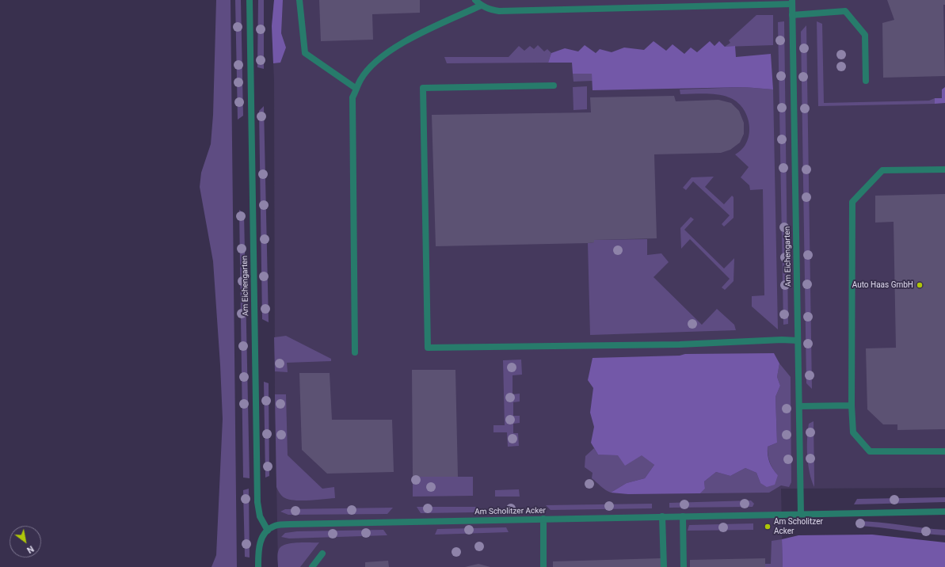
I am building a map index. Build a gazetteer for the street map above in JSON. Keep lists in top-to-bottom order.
{
  "streets": {
    "street": ["Am Eichengarten", "Am Scholitzer Acker"]
  },
  "crossings": [
    ["Am Eichengarten", "Am Scholitzer Acker"]
  ],
  "places": ["Auto Haas GmbH", "Am Scholitzer Acker"],
  "north": "bottom right"
}
